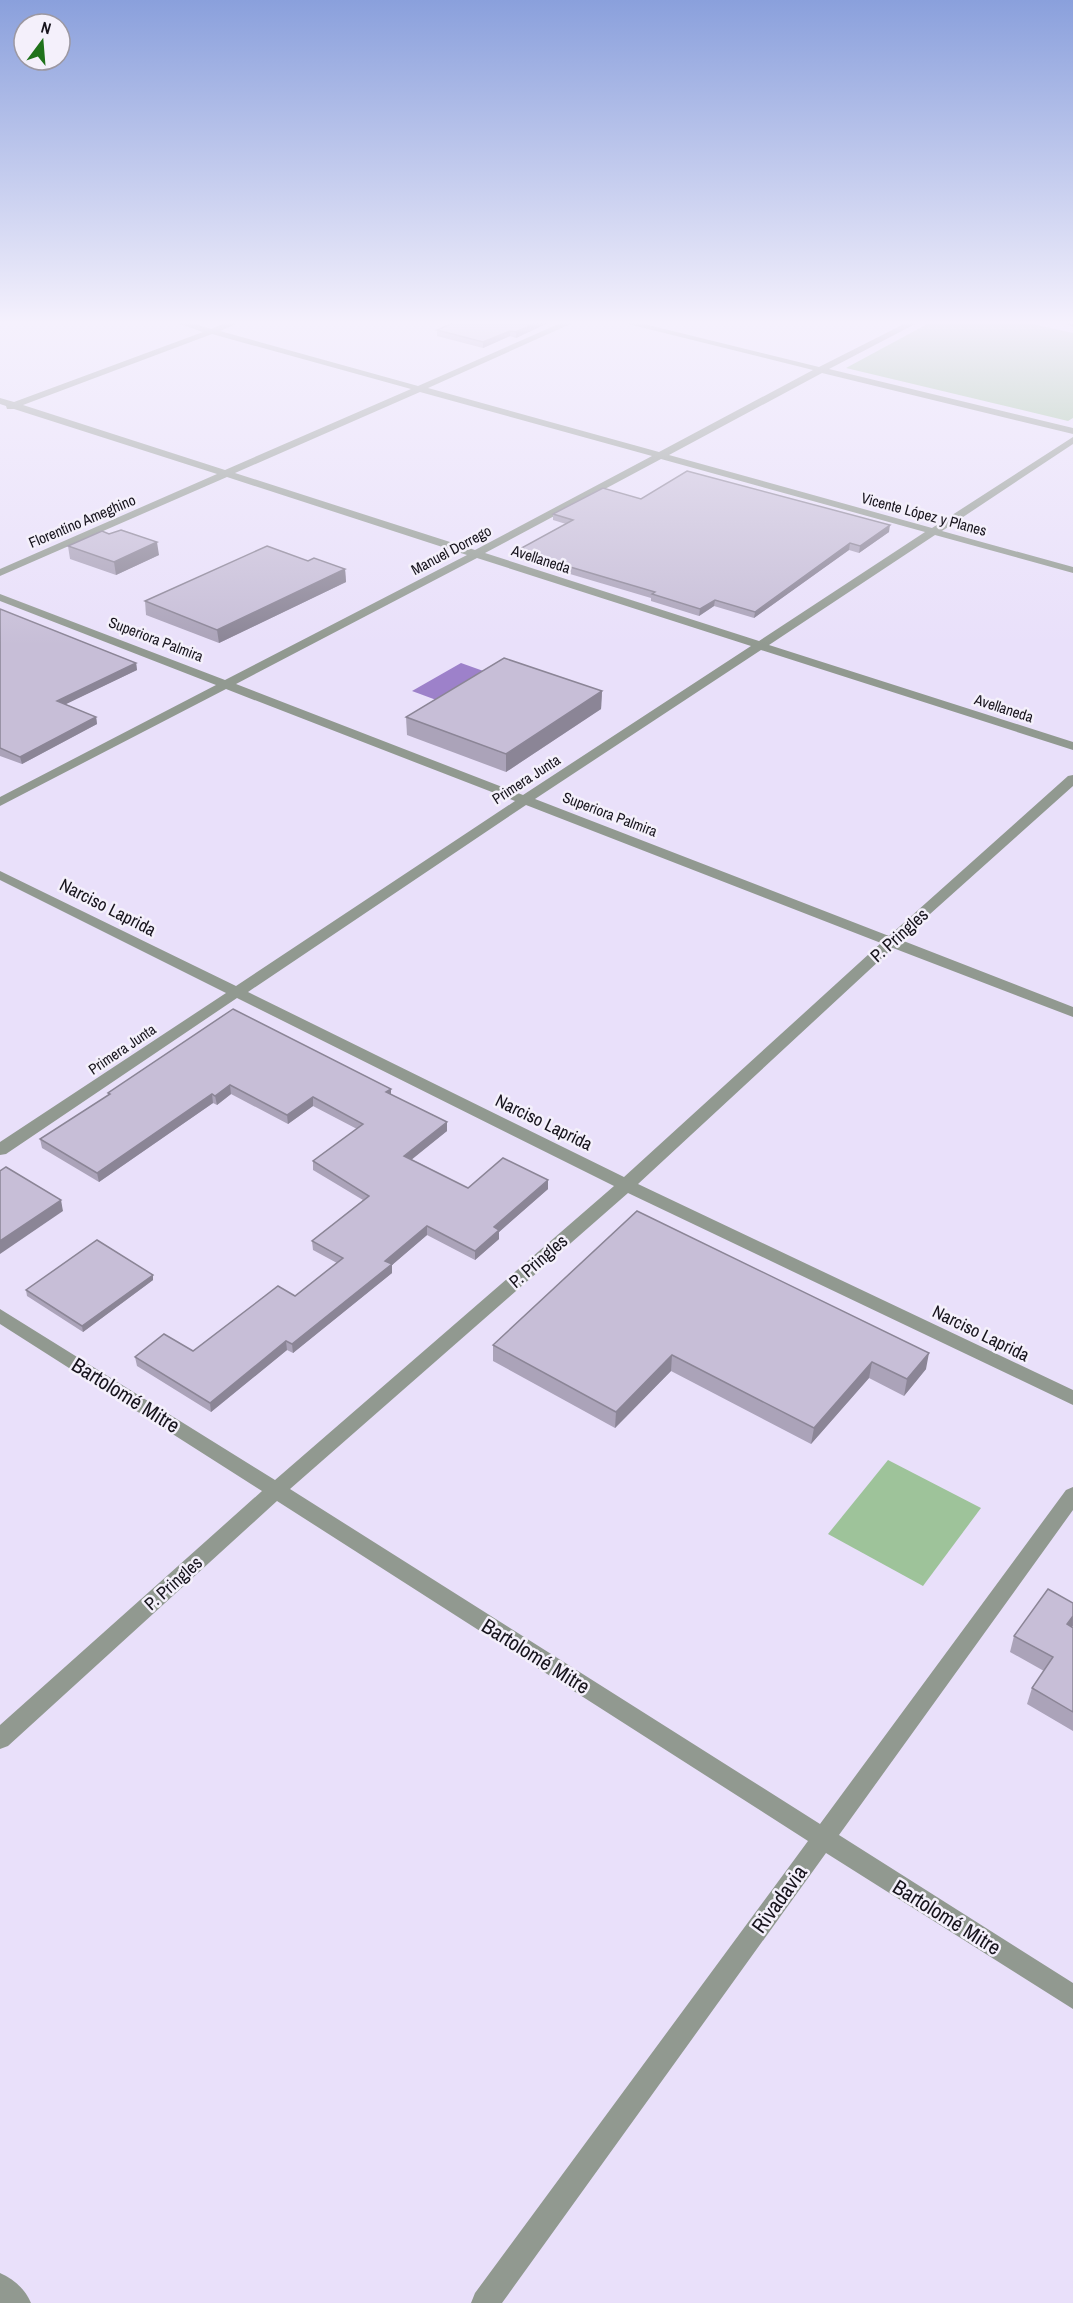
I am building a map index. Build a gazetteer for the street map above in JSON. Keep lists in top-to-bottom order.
{
  "streets": {
    "street": [
      "Vicente López y Planes",
      "Florentino Ameghino",
      "Manuel Dorrego",
      "Avellaneda",
      "Superiora Palmira",
      "Primera Junta",
      "Narciso Laprida",
      "P. Pringles",
      "Bartolomé Mitre",
      "Rivadavia"
    ]
  },
  "crossings": [
    ["Vicente López y Planes", "Manuel Dorrego"],
    ["Vicente López y Planes", "Primera Junta"],
    ["Florentino Ameghino", "Avellaneda"],
    ["Manuel Dorrego", "Avellaneda"],
    ["Manuel Dorrego", "Superiora Palmira"],
    ["Avellaneda", "Primera Junta"],
    ["Superiora Palmira", "Primera Junta"],
    ["Superiora Palmira", "P. Pringles"],
    ["Primera Junta", "Narciso Laprida"],
    ["Narciso Laprida", "P. Pringles"],
    ["P. Pringles", "Bartolomé Mitre"],
    ["Bartolomé Mitre", "Rivadavia"]
  ],
  "north": "top"
}
